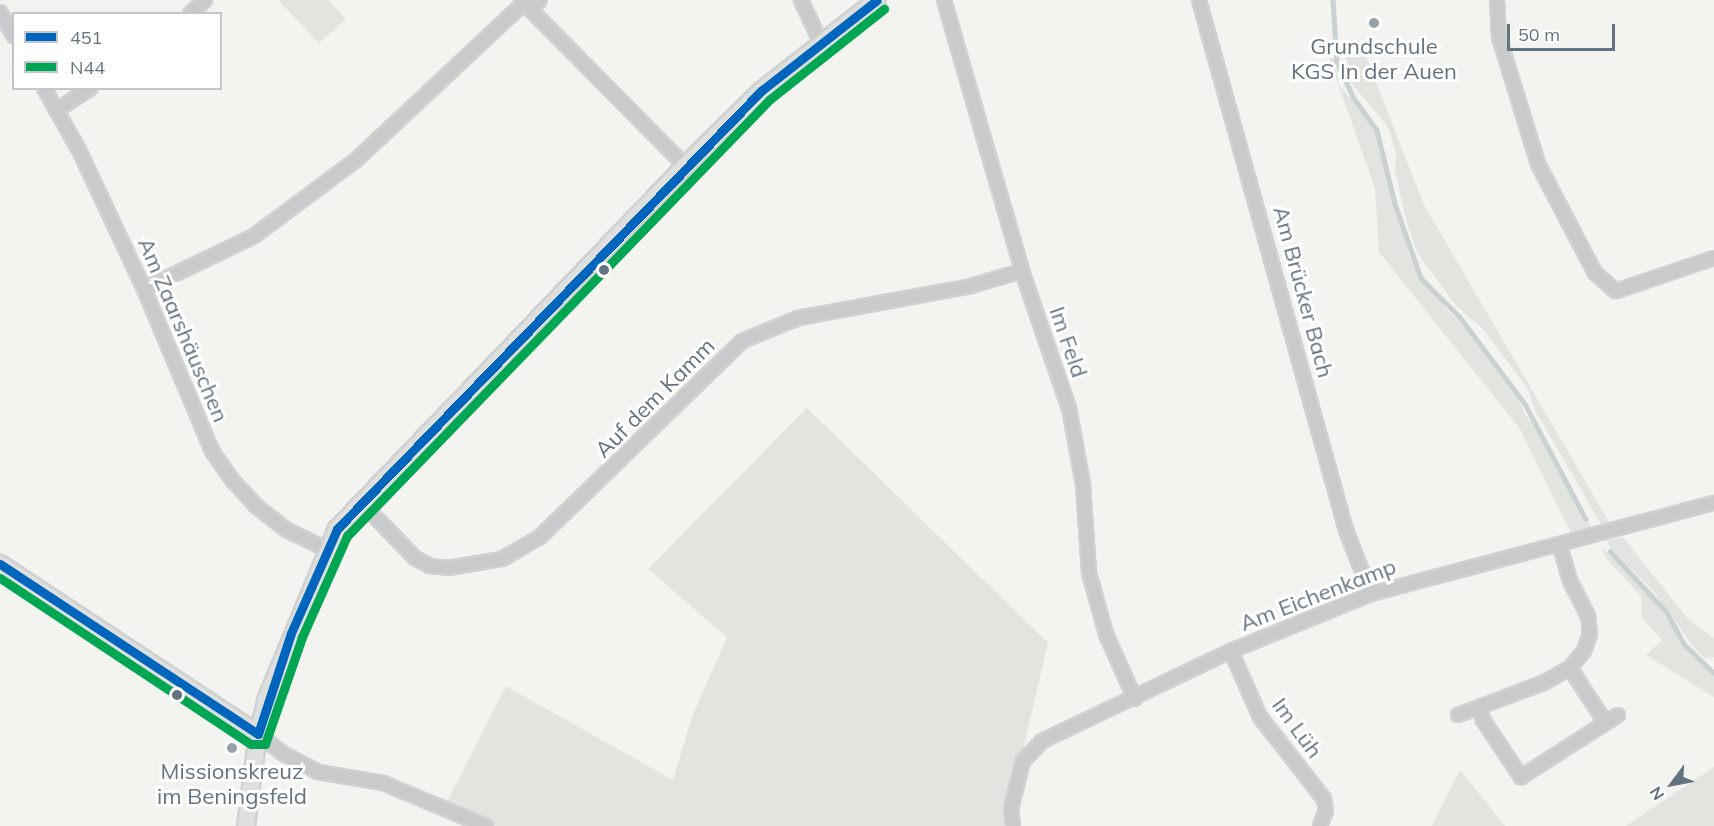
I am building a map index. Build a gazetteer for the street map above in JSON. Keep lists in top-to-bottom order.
{
  "streets": {
    "street": [
      "Am Brücker Bach",
      "Am Zaarshäuschen",
      "Im Feld",
      "Auf dem Kamm",
      "Am Eichenkamp",
      "Im Lüh"
    ]
  },
  "crossings": [
    ["Am Brücker Bach", "Am Eichenkamp"],
    ["Im Feld", "Auf dem Kamm"],
    ["Im Feld", "Am Eichenkamp"],
    ["Am Eichenkamp", "Im Lüh"]
  ],
  "places": ["Grundschule KGS In der Auen", "Missionskreuz im Beningsfeld"],
  "lines": ["transit line 451", "transit line N44"],
  "legend": ["451", "N44"],
  "scale_bar": "50 m",
  "north": "bottom left"
}
